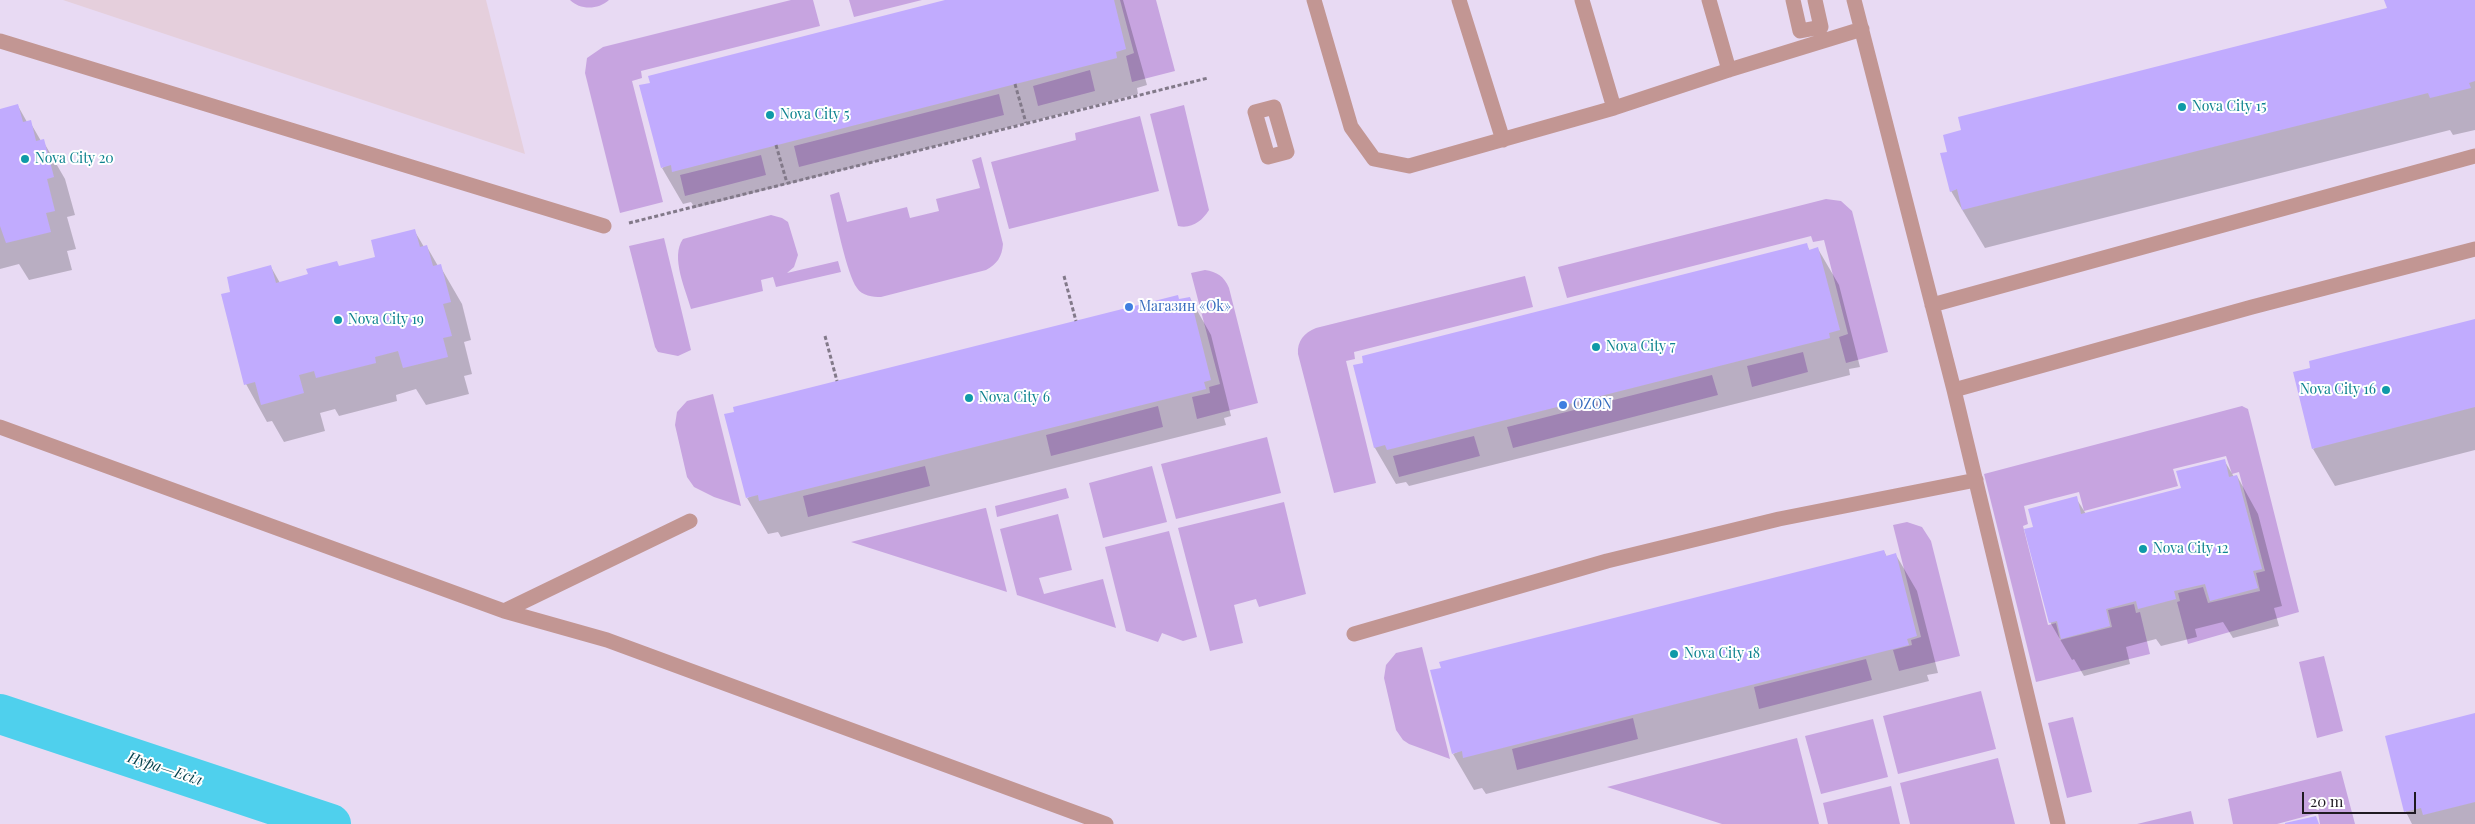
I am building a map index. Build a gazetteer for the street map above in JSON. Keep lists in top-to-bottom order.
{
  "water": ["Нура—Есіл"],
  "places": [
    "Nova City 15",
    "Nova City 5",
    "Nova City 20",
    "Магазин «Ok»",
    "Nova City 19",
    "Nova City 7",
    "Nova City 16",
    "Nova City 6",
    "OZON",
    "Nova City 12",
    "Nova City 18"
  ],
  "scale_bar": "20 m"
}
